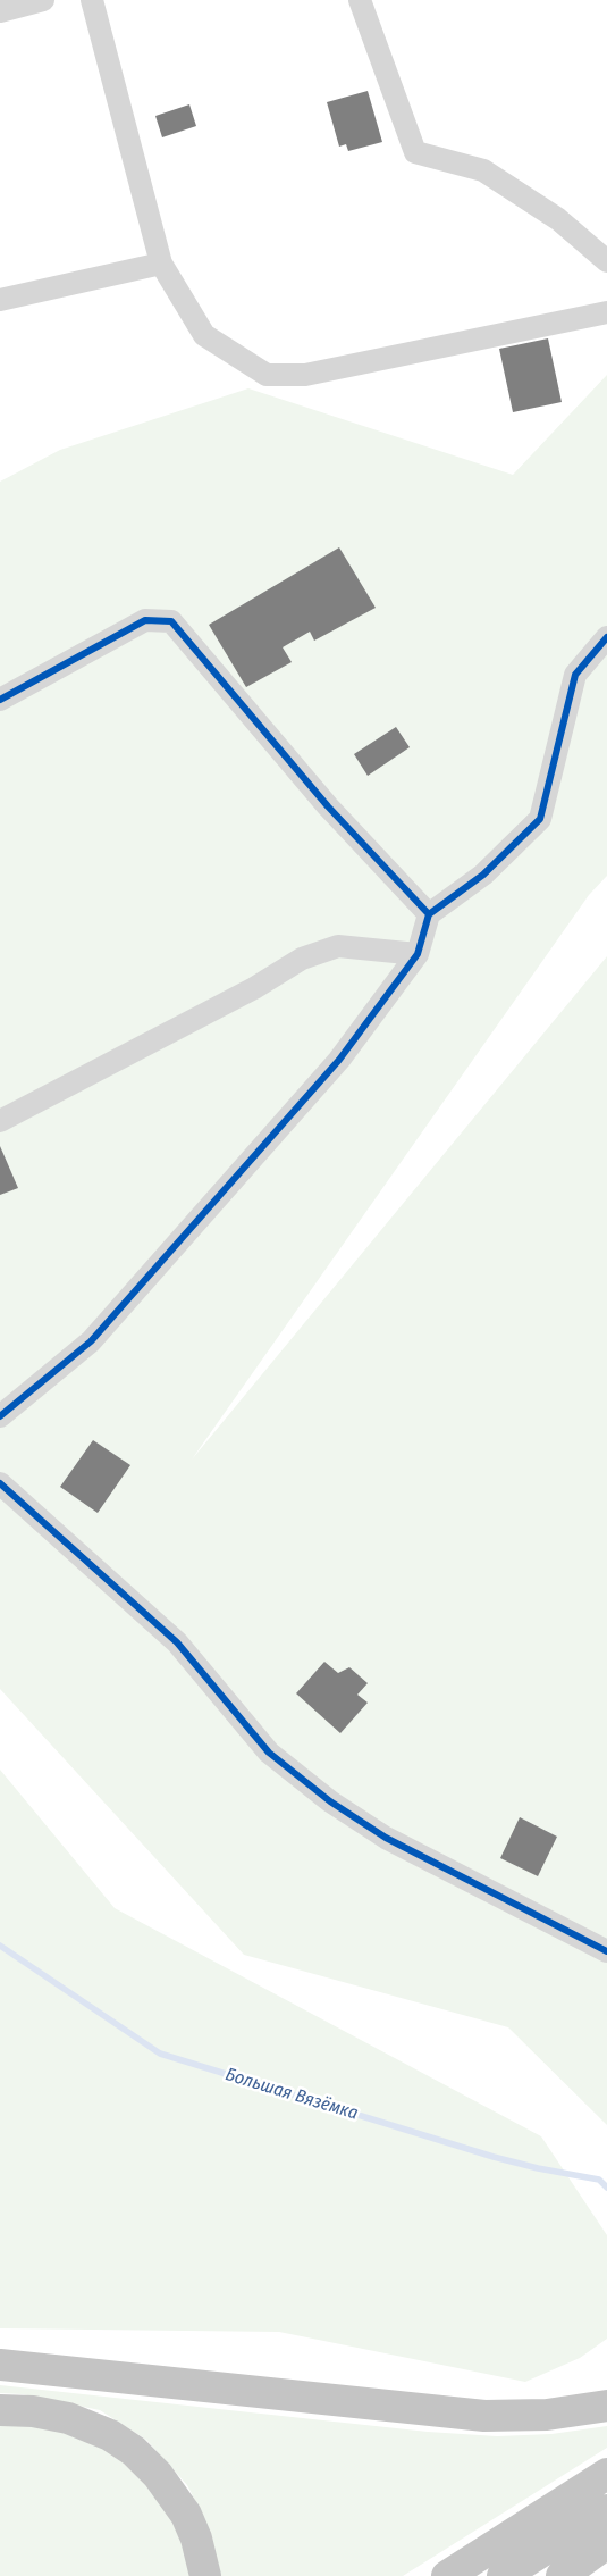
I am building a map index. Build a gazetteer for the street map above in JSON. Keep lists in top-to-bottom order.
{
  "water": ["Большая Вязёмка"]
}
